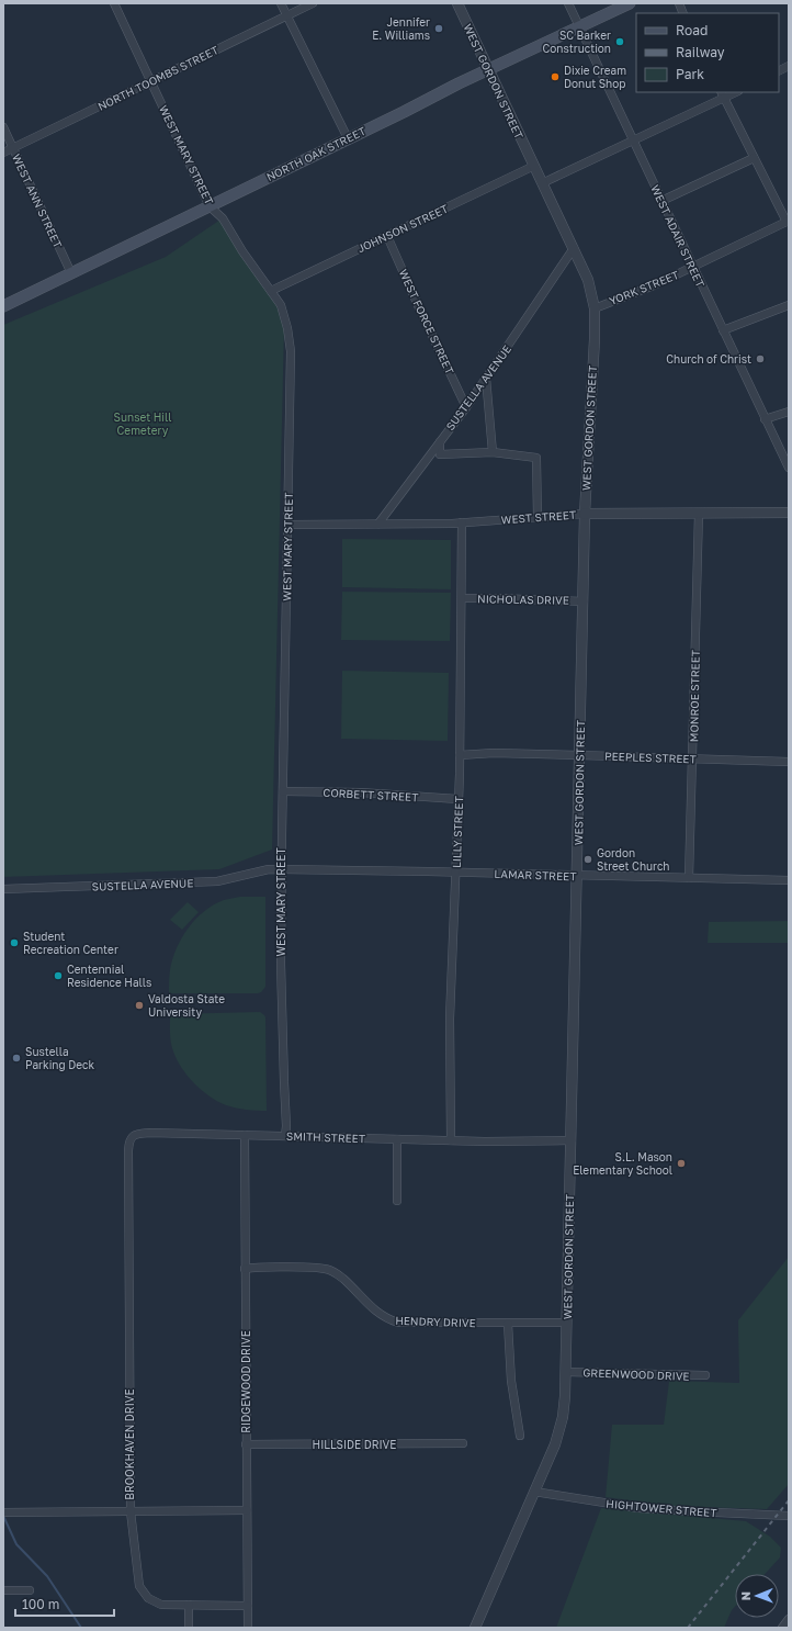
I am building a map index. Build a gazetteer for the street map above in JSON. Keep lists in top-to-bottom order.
{
  "streets": {
    "main road": ["NORTH OAK STREET"],
    "street": [
      "NORTH TOOMBS STREET",
      "WEST GORDON STREET",
      "WEST MARY STREET",
      "WEST ANN STREET",
      "JOHNSON STREET",
      "WEST ADAIR STREET",
      "YORK STREET",
      "WEST FORCE STREET",
      "SUSTELLA AVENUE",
      "WEST STREET",
      "NICHOLAS DRIVE",
      "MONROE STREET",
      "PEEPLES STREET",
      "CORBETT STREET",
      "LILLY STREET",
      "LAMAR STREET",
      "SMITH STREET",
      "HENDRY DRIVE",
      "GREENWOOD DRIVE",
      "RIDGEWOOD DRIVE",
      "BROOKHAVEN DRIVE",
      "HILLSIDE DRIVE",
      "HIGHTOWER STREET"
    ]
  },
  "crossings": [
    ["NORTH TOOMBS STREET", "WEST MARY STREET"],
    ["NORTH TOOMBS STREET", "WEST ANN STREET"],
    ["WEST GORDON STREET", "NORTH OAK STREET"],
    ["WEST GORDON STREET", "JOHNSON STREET"],
    ["WEST GORDON STREET", "YORK STREET"],
    ["WEST GORDON STREET", "SUSTELLA AVENUE"],
    ["WEST GORDON STREET", "WEST STREET"],
    ["WEST GORDON STREET", "NICHOLAS DRIVE"],
    ["WEST GORDON STREET", "PEEPLES STREET"],
    ["WEST GORDON STREET", "LAMAR STREET"],
    ["WEST GORDON STREET", "SMITH STREET"],
    ["WEST GORDON STREET", "HENDRY DRIVE"],
    ["WEST GORDON STREET", "GREENWOOD DRIVE"],
    ["WEST GORDON STREET", "HIGHTOWER STREET"],
    ["NORTH OAK STREET", "WEST MARY STREET"],
    ["NORTH OAK STREET", "WEST ANN STREET"],
    ["NORTH OAK STREET", "WEST ADAIR STREET"],
    ["WEST MARY STREET", "JOHNSON STREET"],
    ["WEST MARY STREET", "SUSTELLA AVENUE"],
    ["WEST MARY STREET", "WEST STREET"],
    ["WEST MARY STREET", "CORBETT STREET"],
    ["WEST MARY STREET", "LAMAR STREET"],
    ["WEST MARY STREET", "SMITH STREET"],
    ["JOHNSON STREET", "WEST FORCE STREET"],
    ["WEST ADAIR STREET", "YORK STREET"],
    ["WEST FORCE STREET", "SUSTELLA AVENUE"],
    ["SUSTELLA AVENUE", "WEST STREET"],
    ["SUSTELLA AVENUE", "LAMAR STREET"],
    ["WEST STREET", "MONROE STREET"],
    ["WEST STREET", "LILLY STREET"],
    ["NICHOLAS DRIVE", "LILLY STREET"],
    ["MONROE STREET", "PEEPLES STREET"],
    ["MONROE STREET", "LAMAR STREET"],
    ["PEEPLES STREET", "LILLY STREET"],
    ["CORBETT STREET", "LILLY STREET"],
    ["LILLY STREET", "LAMAR STREET"],
    ["LILLY STREET", "SMITH STREET"],
    ["SMITH STREET", "RIDGEWOOD DRIVE"],
    ["SMITH STREET", "BROOKHAVEN DRIVE"],
    ["HENDRY DRIVE", "RIDGEWOOD DRIVE"],
    ["RIDGEWOOD DRIVE", "BROOKHAVEN DRIVE"],
    ["RIDGEWOOD DRIVE", "HILLSIDE DRIVE"]
  ],
  "parks": ["Sunset Hill Cemetery"],
  "places": [
    "Jennifer E. Williams",
    "SC Barker Construction",
    "Dixie Cream Donut Shop",
    "Church of Christ",
    "Gordon Street Church",
    "Student Recreation Center",
    "Centennial Residence Halls",
    "Valdosta State University",
    "Sustella Parking Deck",
    "S.L. Mason Elementary School"
  ],
  "legend": ["Road", "Railway", "Park"],
  "scale_bar": "100 m",
  "north": "left"
}
